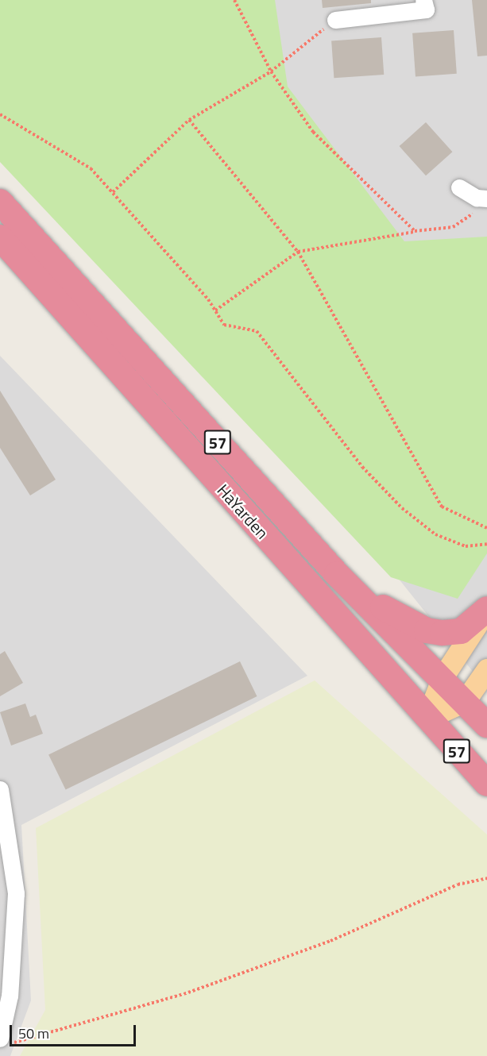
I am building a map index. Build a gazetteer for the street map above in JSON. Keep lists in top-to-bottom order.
{
  "streets": {
    "highway": ["57", "HaYarden"]
  },
  "scale_bar": "50 m"
}
